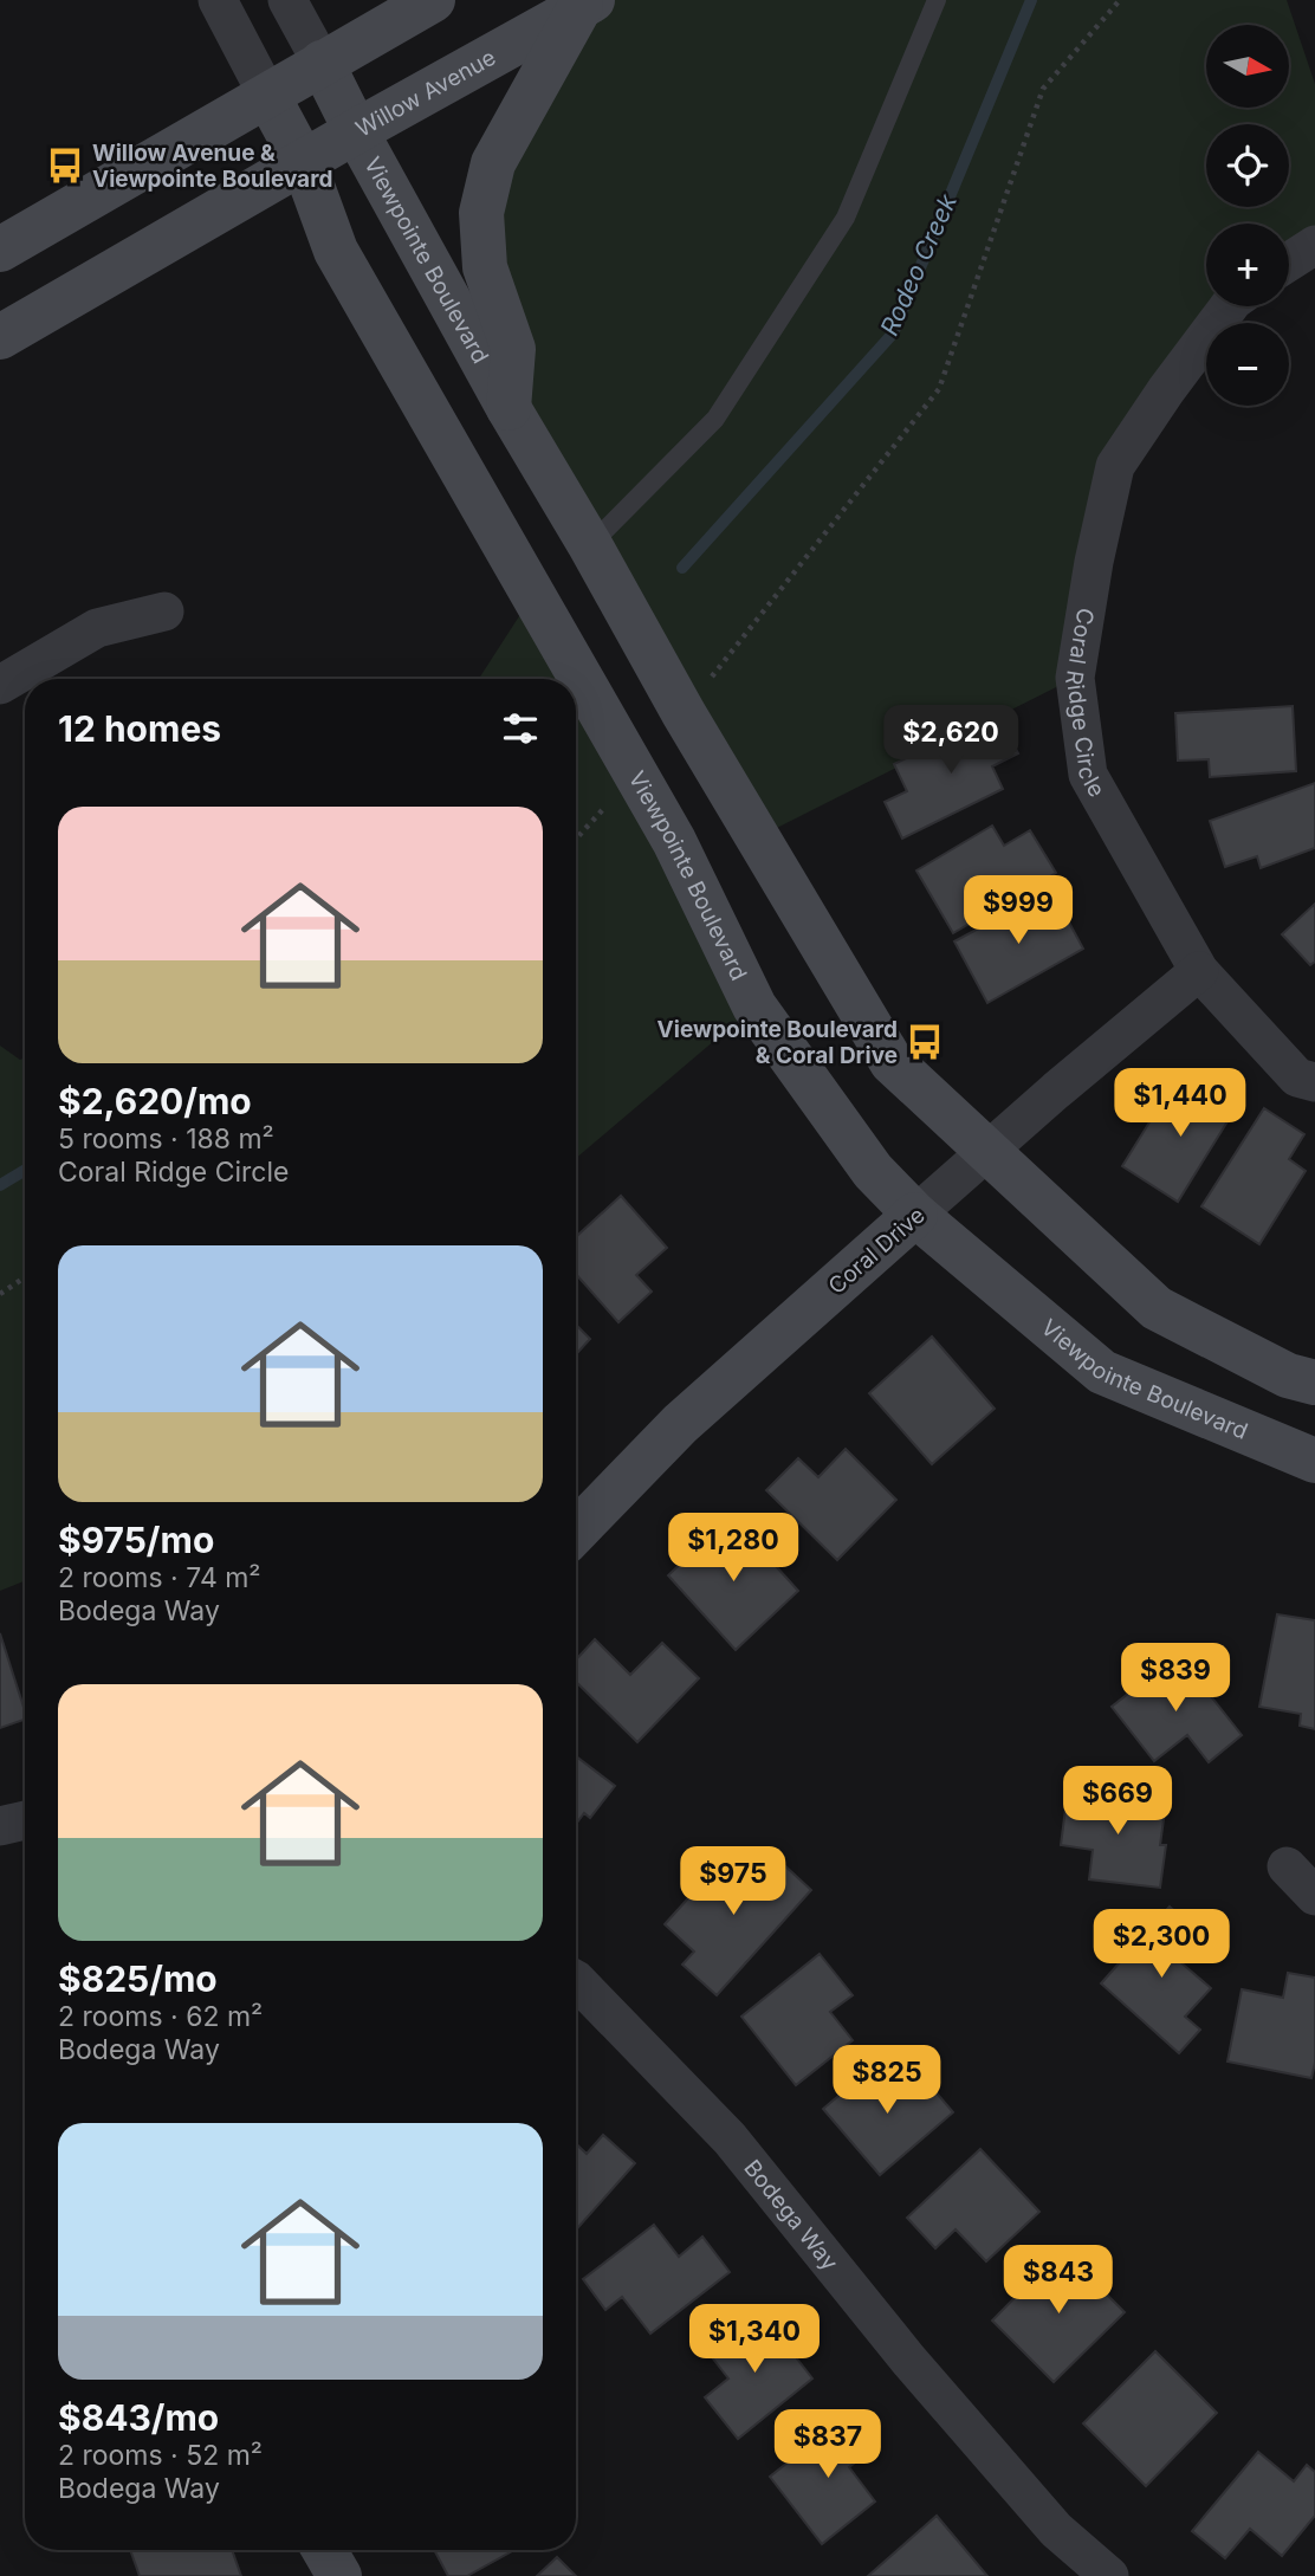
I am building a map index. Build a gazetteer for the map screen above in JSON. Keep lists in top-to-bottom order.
{
  "streets": {
    "street": [
      "Willow Avenue",
      "Viewpointe Boulevard",
      "Coral Ridge Circle",
      "Coral Drive",
      "Bodega Way"
    ]
  },
  "crossings": [
    ["Willow Avenue", "Viewpointe Boulevard"],
    ["Viewpointe Boulevard", "Coral Drive"],
    ["Coral Ridge Circle", "Coral Drive"]
  ],
  "water": ["Rodeo Creek"],
  "places": {
    "bus stop": ["Willow Avenue & Viewpointe Boulevard", "Viewpointe Boulevard & Coral Drive"]
  },
  "north": "right",
  "page": {
    "map_buttons": ["+", "−"],
    "heading": "12 homes",
    "price": [
      "$2,620",
      "$999",
      "$1,440",
      "$1,280",
      "$839",
      "$669",
      "$975",
      "$2,300",
      "$825",
      "$843",
      "$1,340",
      "$837"
    ],
    "list": [
      {
        "name": "$2,620/mo",
        "note": "5 rooms · 188 m² · Coral Ridge Circle"
      },
      {
        "name": "$975/mo",
        "note": "2 rooms · 74 m² · Bodega Way"
      },
      {
        "name": "$825/mo",
        "note": "2 rooms · 62 m² · Bodega Way"
      },
      {
        "name": "$843/mo",
        "note": "2 rooms · 52 m² · Bodega Way"
      }
    ]
  }
}
